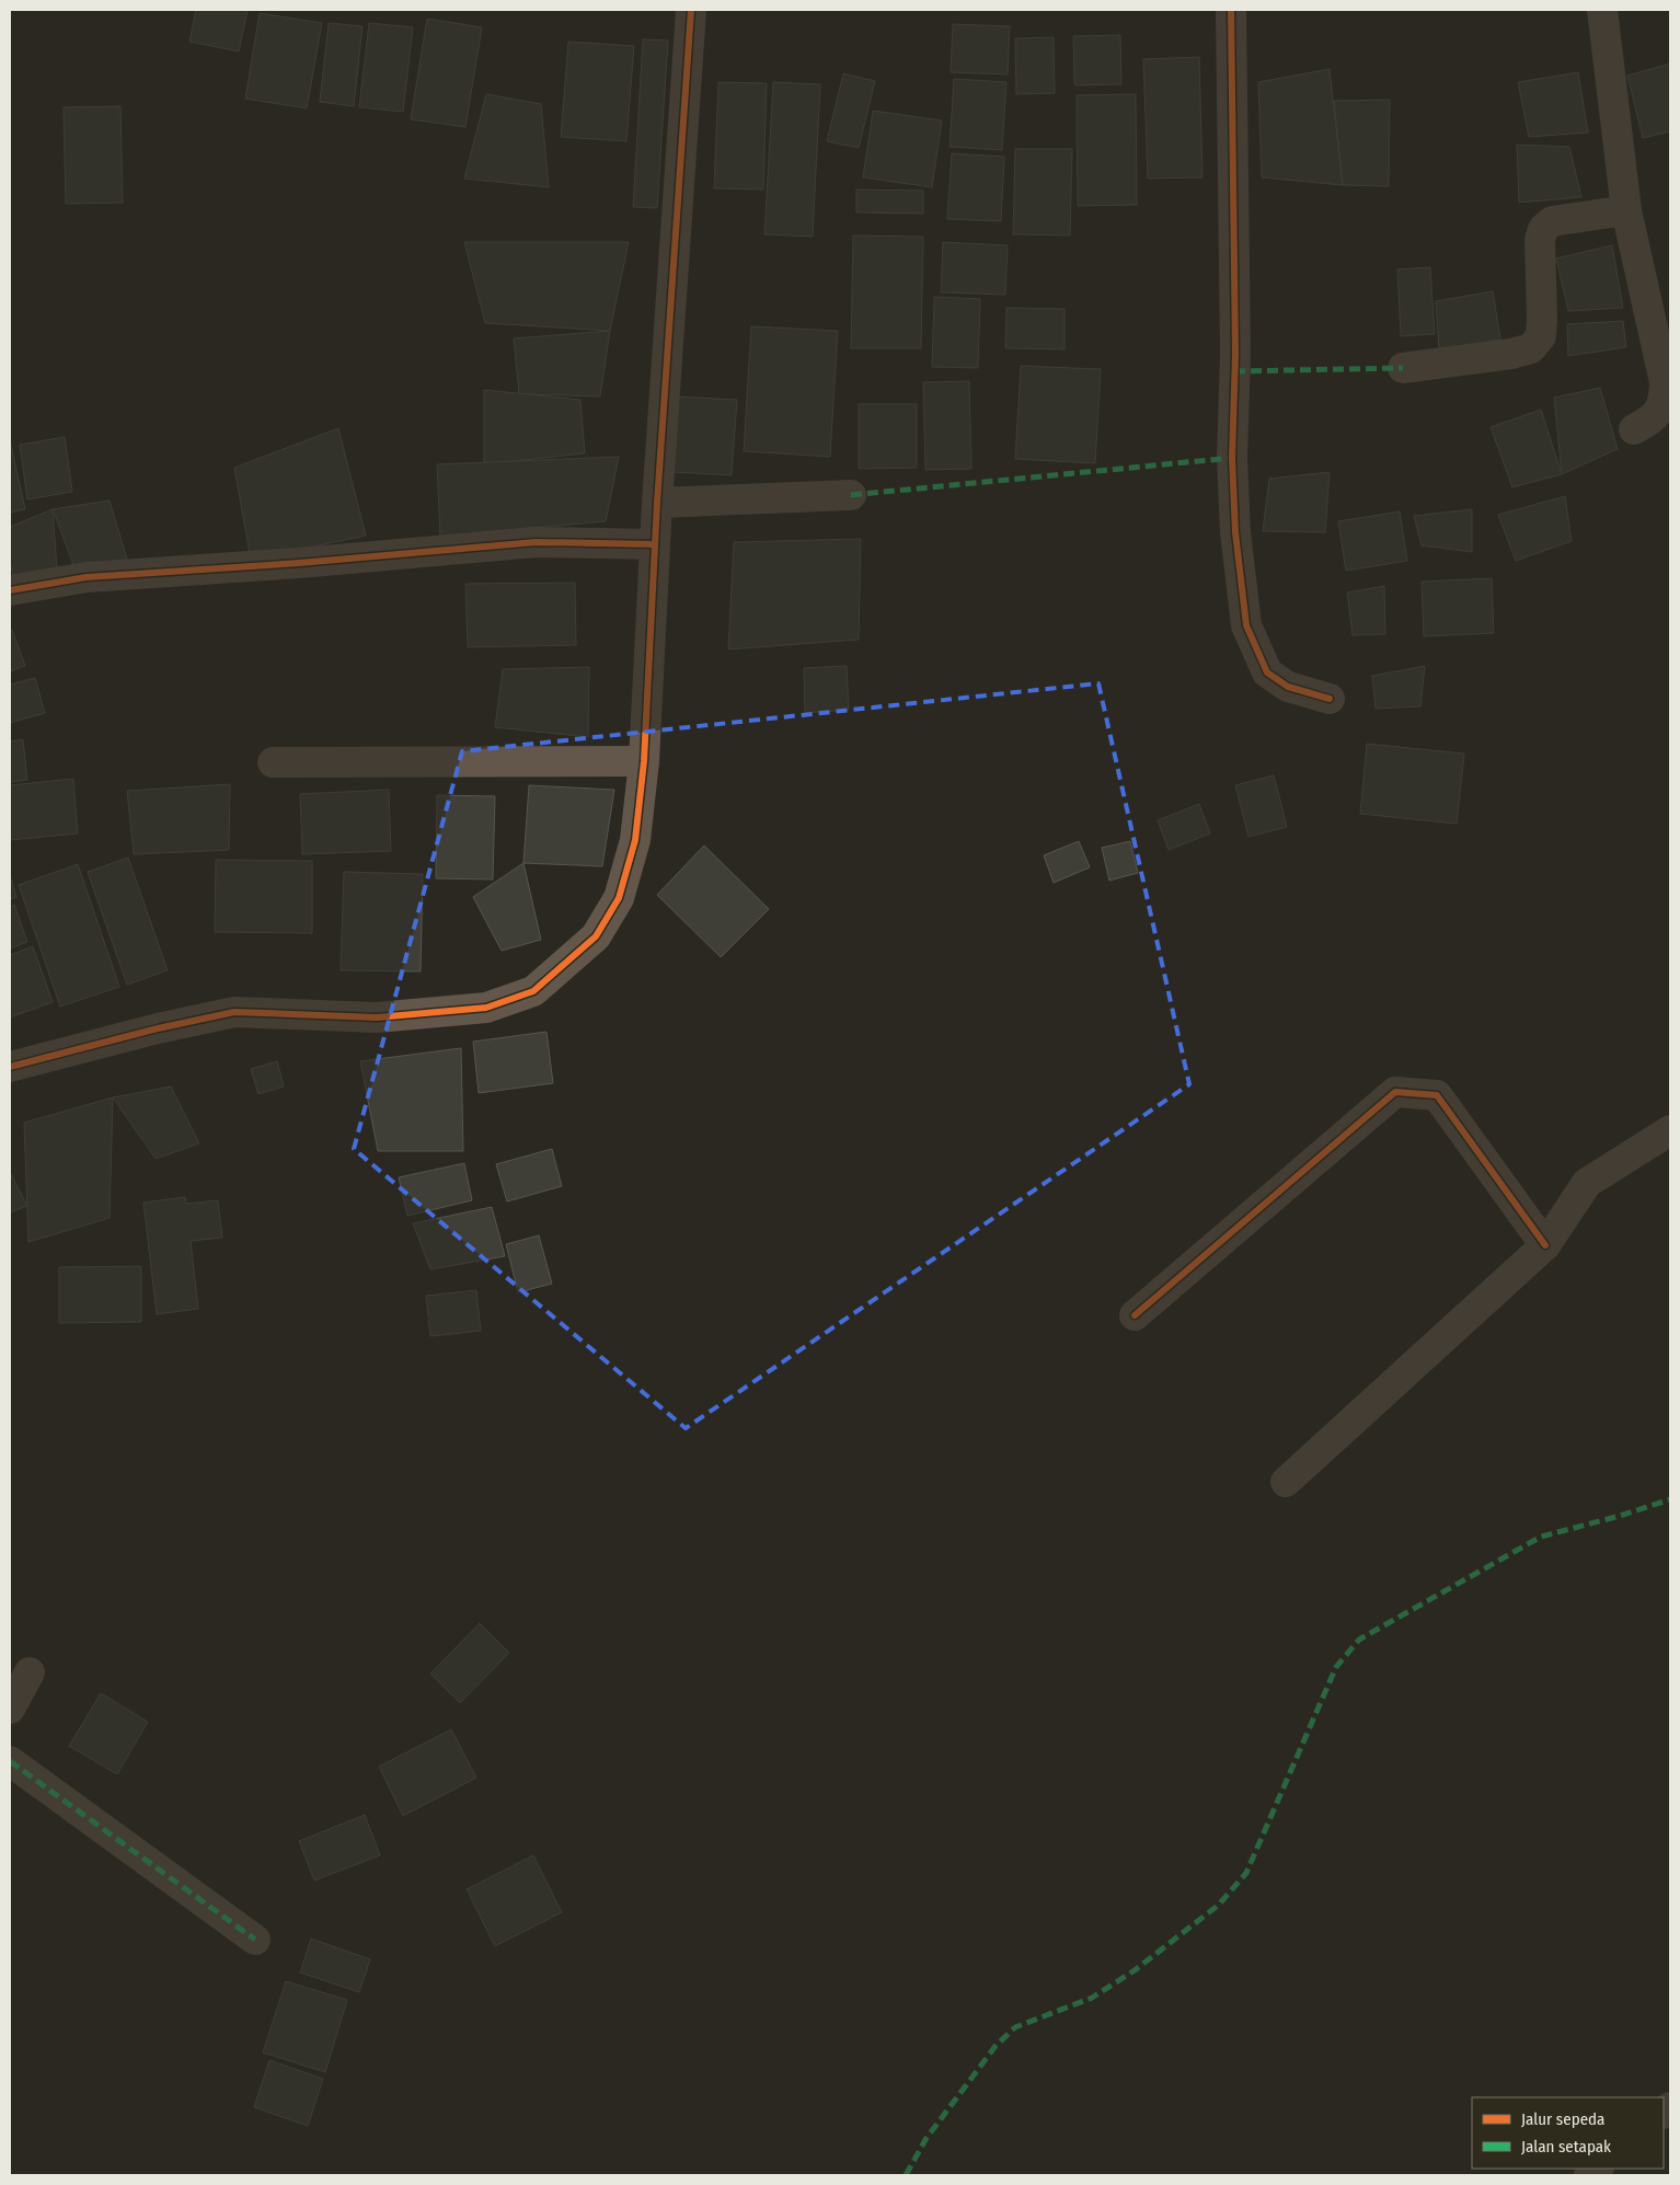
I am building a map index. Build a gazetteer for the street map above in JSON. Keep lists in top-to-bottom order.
{
  "legend": ["Jalur sepeda", "Jalan setapak"]
}
